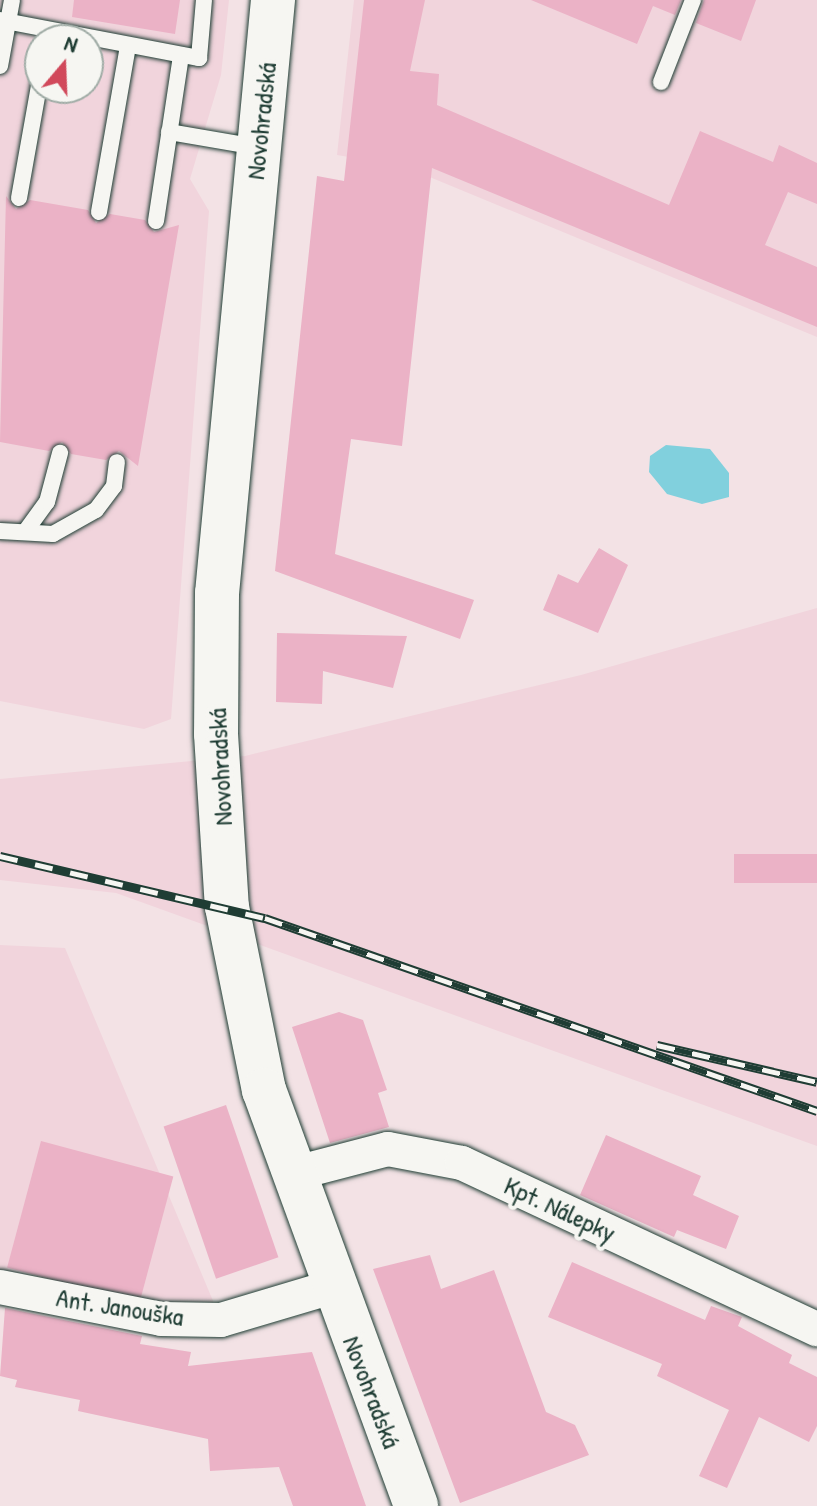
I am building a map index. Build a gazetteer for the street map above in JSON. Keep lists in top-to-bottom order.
{
  "streets": {
    "main road": ["Novohradská"],
    "street": ["Kpt. Nálepky", "Ant. Janouška"]
  },
  "crossings": [
    ["Novohradská", "Kpt. Nálepky"],
    ["Novohradská", "Ant. Janouška"]
  ],
  "north": "top"
}
